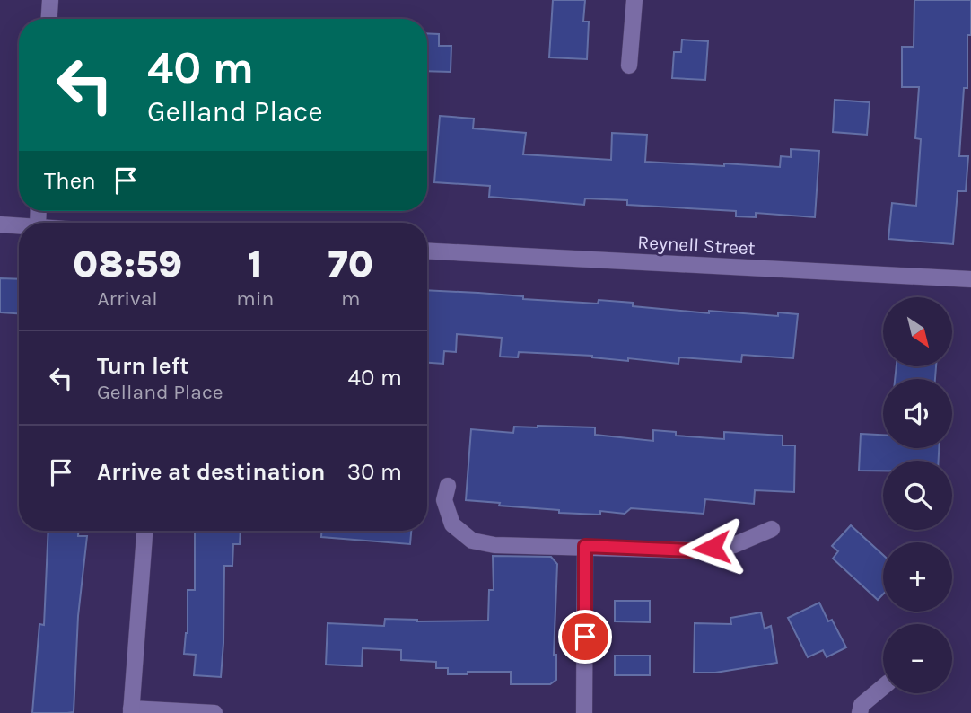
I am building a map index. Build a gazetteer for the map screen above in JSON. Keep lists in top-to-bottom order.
{
  "streets": {
    "street": ["Reynell Street"]
  },
  "north": "bottom right",
  "page": {
    "turn": ["40 m", "Gelland Place"],
    "then": "Then",
    "eta": [
      "08:59",
      "Arrival",
      "1",
      "min",
      "70",
      "m"
    ],
    "map_buttons": ["+", "−"],
    "list": [
      {
        "name": "Turn left",
        "note": "Gelland Place",
        "value": "40 m"
      },
      {
        "name": "Arrive at destination",
        "value": "30 m"
      }
    ]
  }
}
